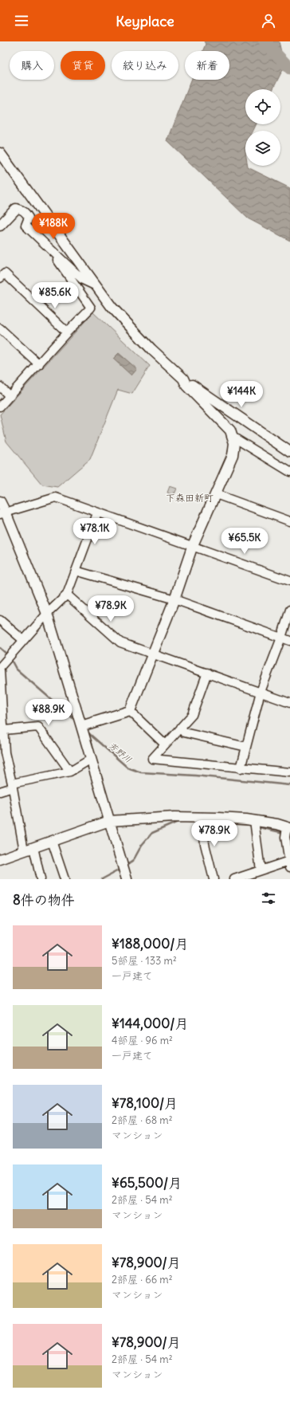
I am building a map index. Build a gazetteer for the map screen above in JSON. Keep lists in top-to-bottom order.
{
  "districts": ["下森田新町"],
  "water": ["芳野川"],
  "page": {
    "header": "Keyplace",
    "chip": [
      "購入",
      "賃貸",
      "絞り込み",
      "新着"
    ],
    "price": [
      "¥188K",
      "¥85.6K",
      "¥144K",
      "¥78.1K",
      "¥65.5K",
      "¥78.9K",
      "¥88.9K",
      "¥78.9K"
    ],
    "heading": "8件の物件",
    "list": [
      {
        "name": "¥188,000/月",
        "note": "5部屋 · 133 m² · 一戸建て"
      },
      {
        "name": "¥144,000/月",
        "note": "4部屋 · 96 m² · 一戸建て"
      },
      {
        "name": "¥78,100/月",
        "note": "2部屋 · 68 m² · マンション"
      },
      {
        "name": "¥65,500/月",
        "note": "2部屋 · 54 m² · マンション"
      },
      {
        "name": "¥78,900/月",
        "note": "2部屋 · 66 m² · マンション"
      },
      {
        "name": "¥78,900/月",
        "note": "2部屋 · 54 m² · マンション"
      }
    ]
  }
}
